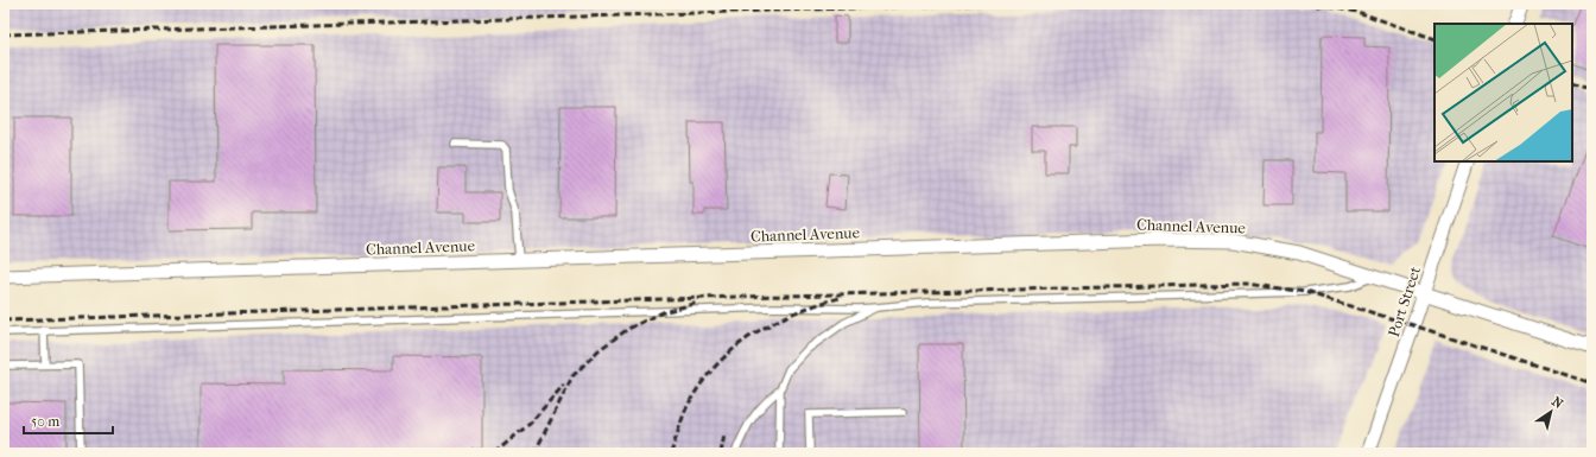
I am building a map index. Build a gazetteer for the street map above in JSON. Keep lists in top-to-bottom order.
{
  "streets": {
    "street": ["Channel Avenue", "Port Street"]
  },
  "crossings": [
    ["Channel Avenue", "Port Street"]
  ],
  "scale_bar": "50 m",
  "north": "top right"
}
